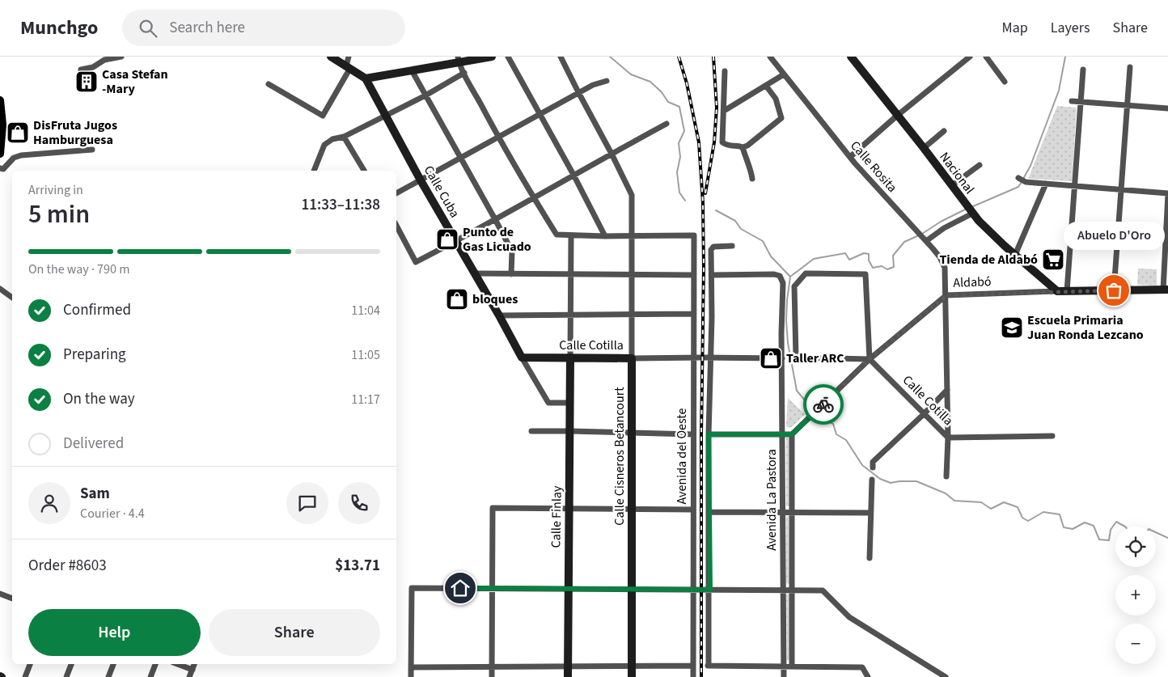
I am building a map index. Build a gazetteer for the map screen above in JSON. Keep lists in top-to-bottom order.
{
  "streets": {
    "street": [
      "Calle Rosita",
      "Nacional",
      "Calle Cuba",
      "Aldabó",
      "Calle Cotilla",
      "Calle Cisneros Betancourt",
      "Avenida del Oeste",
      "Avenida La Pastora",
      "Calle Finlay"
    ]
  },
  "crossings": [
    ["Calle Rosita", "Aldabó"],
    ["Calle Rosita", "Calle Cotilla"],
    ["Nacional", "Aldabó"],
    ["Calle Cuba", "Calle Cotilla"],
    ["Calle Cuba", "Calle Finlay"],
    ["Aldabó", "Calle Cotilla"],
    ["Aldabó", "Avenida La Pastora"],
    ["Calle Cotilla", "Calle Cisneros Betancourt"],
    ["Calle Cotilla", "Avenida del Oeste"],
    ["Calle Cotilla", "Avenida La Pastora"],
    ["Calle Cotilla", "Calle Finlay"],
    ["Calle Cisneros Betancourt", "Avenida del Oeste"],
    ["Avenida del Oeste", "Avenida La Pastora"]
  ],
  "places": {
    "building": ["Casa Stefan -Mary"],
    "shop": [
      "DisFruta Jugos Hamburguesa",
      "Punto de Gas Licuado",
      "bloques",
      "Taller ARC"
    ],
    "supermarket": ["Tienda de Aldabó"],
    "other": ["Abuelo D'Oro"],
    "school or university": ["Escuela Primaria Juan Ronda Lezcano"]
  },
  "page": {
    "header": "Munchgo",
    "search": "Search here",
    "nav": ["Map", "Layers", "Share"],
    "heading": ["5 min", "Arriving in", "11:33–11:38"],
    "panel": [
      "Sam",
      "Courier · 4.4",
      "Order #8603",
      "$13.71"
    ],
    "bubble": "Abuelo D'Oro",
    "bar": "On the way · 790 m",
    "list": [
      ["Confirmed", "11:04"],
      ["Preparing", "11:05"],
      ["On the way", "11:17"],
      "Delivered"
    ],
    "map_buttons": ["+", "−"],
    "buttons": ["Help", "Share"]
  }
}
